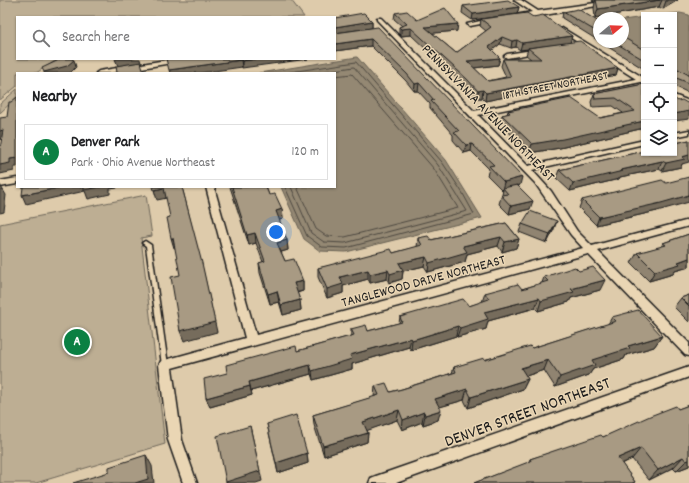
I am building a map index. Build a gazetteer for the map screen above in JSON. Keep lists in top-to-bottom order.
{
  "streets": {
    "street": [
      "18TH STREET NORTHEAST",
      "PENNSYLVANIA AVENUE NORTHEAST",
      "TANGLEWOOD DRIVE NORTHEAST",
      "DENVER STREET NORTHEAST"
    ]
  },
  "crossings": [
    ["18TH STREET NORTHEAST", "PENNSYLVANIA AVENUE NORTHEAST"],
    ["PENNSYLVANIA AVENUE NORTHEAST", "TANGLEWOOD DRIVE NORTHEAST"]
  ],
  "north": "right",
  "page": {
    "map_buttons": ["+", "−"],
    "search": "Search here",
    "heading": "Nearby",
    "list": [
      {
        "mark": "A",
        "name": "Denver Park",
        "note": "Park · Ohio Avenue Northeast",
        "value": "120 m"
      }
    ],
    "pins": "A"
  }
}
